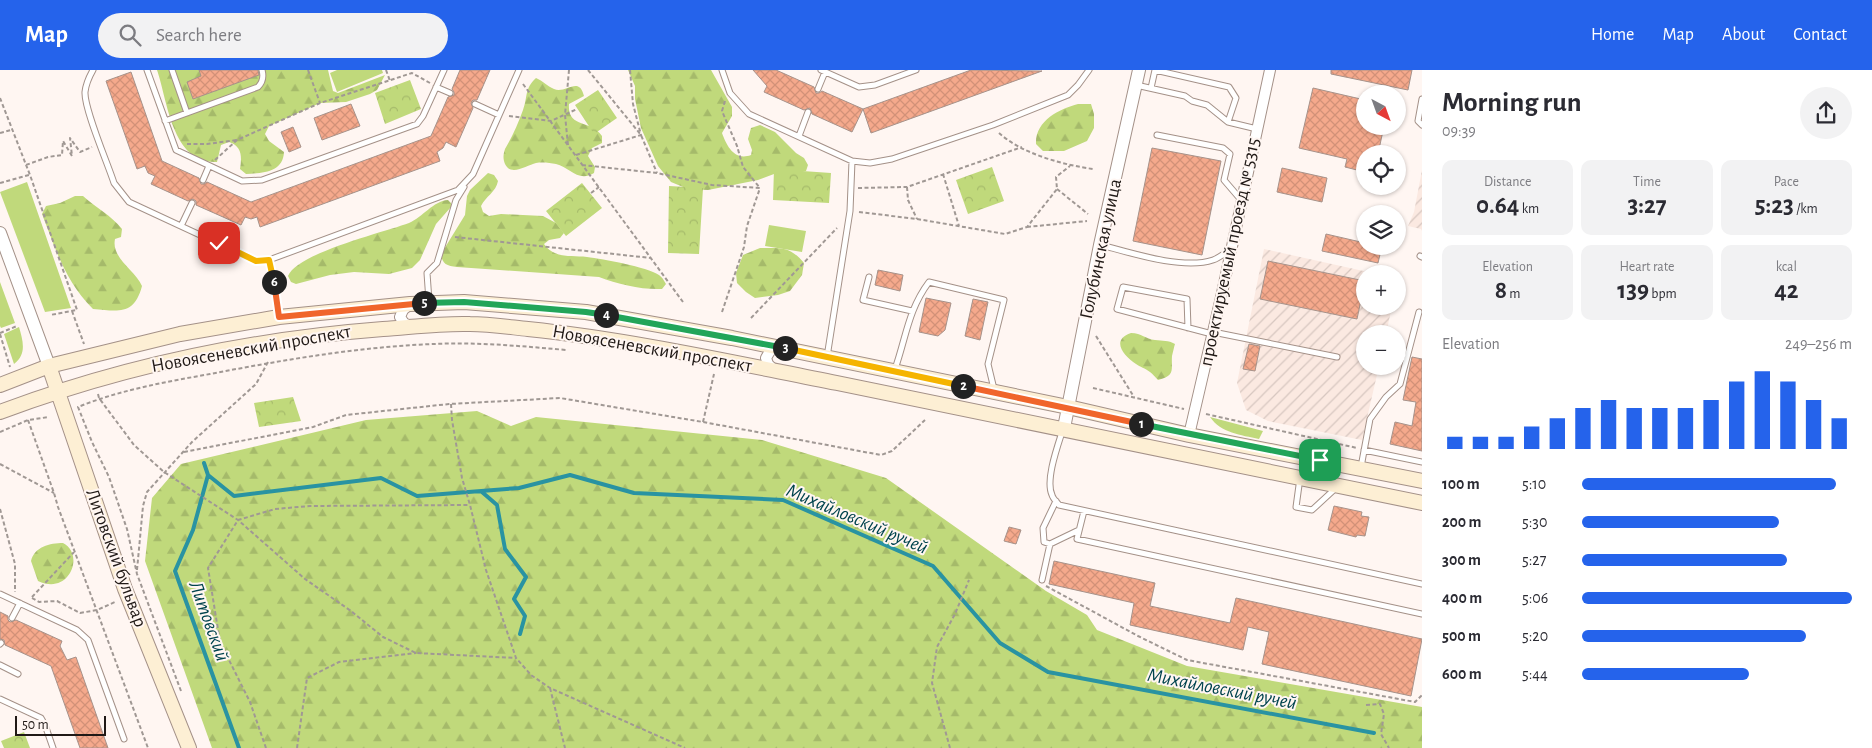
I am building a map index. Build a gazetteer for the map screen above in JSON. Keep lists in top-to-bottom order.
{
  "streets": {
    "main road": ["Новоясеневский проспект", "Литовский бульвар"],
    "street": ["Голубинская улица", "проектируемый проезд № 5315"]
  },
  "crossings": [
    ["Голубинская улица", "Новоясеневский проспект"],
    ["проектируемый проезд № 5315", "Новоясеневский проспект"],
    ["Новоясеневский проспект", "Литовский бульвар"]
  ],
  "water": ["Михайловский ручей", "Литовский"],
  "scale_bar": "50 m",
  "north": "bottom right",
  "page": {
    "header": "Map",
    "search": "Search here",
    "nav": [
      "Home",
      "Map",
      "About",
      "Contact"
    ],
    "heading": ["Morning run", "09:39"],
    "map_buttons": ["+", "−"],
    "stats": [
      ["Distance", "0.64 km"],
      ["Time", "3:27"],
      ["Pace", "5:23 /km"],
      ["Elevation", "8 m"],
      ["Heart rate", "139 bpm"],
      ["kcal", "42"]
    ],
    "pins": [
      "6",
      "5",
      "4",
      "3",
      "2",
      "1"
    ],
    "chart": ["Elevation", "249–256 m"],
    "list": [
      {
        "name": "100 m",
        "note": "5:10"
      },
      {
        "name": "200 m",
        "note": "5:30"
      },
      {
        "name": "300 m",
        "note": "5:27"
      },
      {
        "name": "400 m",
        "note": "5:06"
      },
      {
        "name": "500 m",
        "note": "5:20"
      },
      {
        "name": "600 m",
        "note": "5:44"
      }
    ],
    "scale": "50 m"
  }
}
